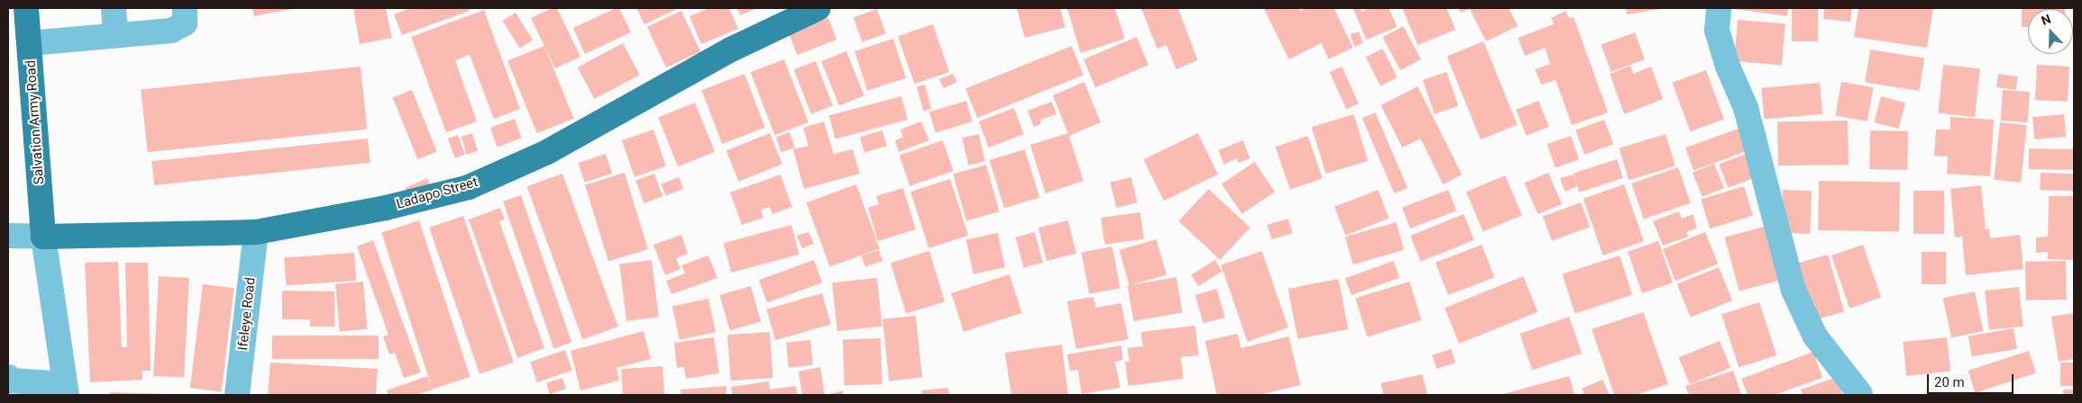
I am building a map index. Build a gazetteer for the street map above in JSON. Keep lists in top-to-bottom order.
{
  "streets": {
    "main road": ["Salvation Army Road", "Ladapo Street"],
    "street": ["Ifeleye Road"]
  },
  "crossings": [
    ["Salvation Army Road", "Ladapo Street"],
    ["Ladapo Street", "Ifeleye Road"]
  ],
  "scale_bar": "20 m",
  "north": "top"
}
